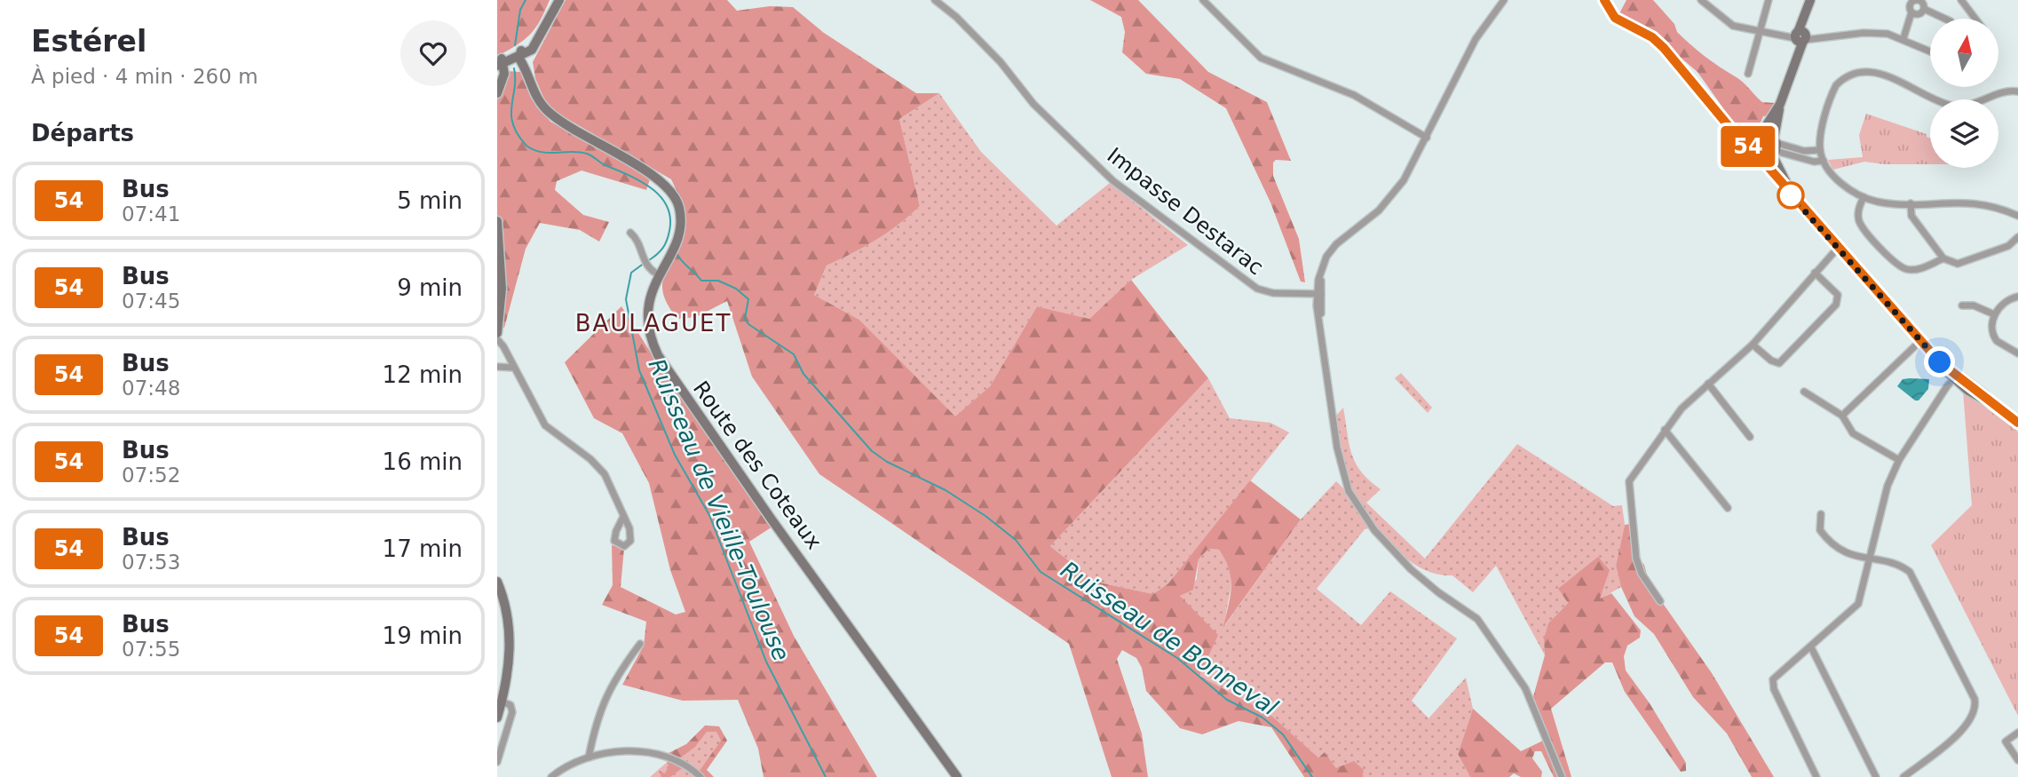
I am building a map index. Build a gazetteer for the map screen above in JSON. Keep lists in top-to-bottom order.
{
  "streets": {
    "street": ["Impasse Destarac", "Route des Coteaux"]
  },
  "districts": ["BAULAGUET"],
  "water": ["Ruisseau de Vieille-Toulouse", "Ruisseau de Bonneval"],
  "lines": ["bus line 54"],
  "north": "top",
  "page": {
    "heading": [
      ["Estérel", "À pied · 4 min · 260 m"],
      "Départs"
    ],
    "on_map": "54",
    "list": [
      {
        "mark": "54",
        "name": "Bus",
        "note": "07:41",
        "value": "5 min"
      },
      {
        "mark": "54",
        "name": "Bus",
        "note": "07:45",
        "value": "9 min"
      },
      {
        "mark": "54",
        "name": "Bus",
        "note": "07:48",
        "value": "12 min"
      },
      {
        "mark": "54",
        "name": "Bus",
        "note": "07:52",
        "value": "16 min"
      },
      {
        "mark": "54",
        "name": "Bus",
        "note": "07:53",
        "value": "17 min"
      },
      {
        "mark": "54",
        "name": "Bus",
        "note": "07:55",
        "value": "19 min"
      }
    ]
  }
}
